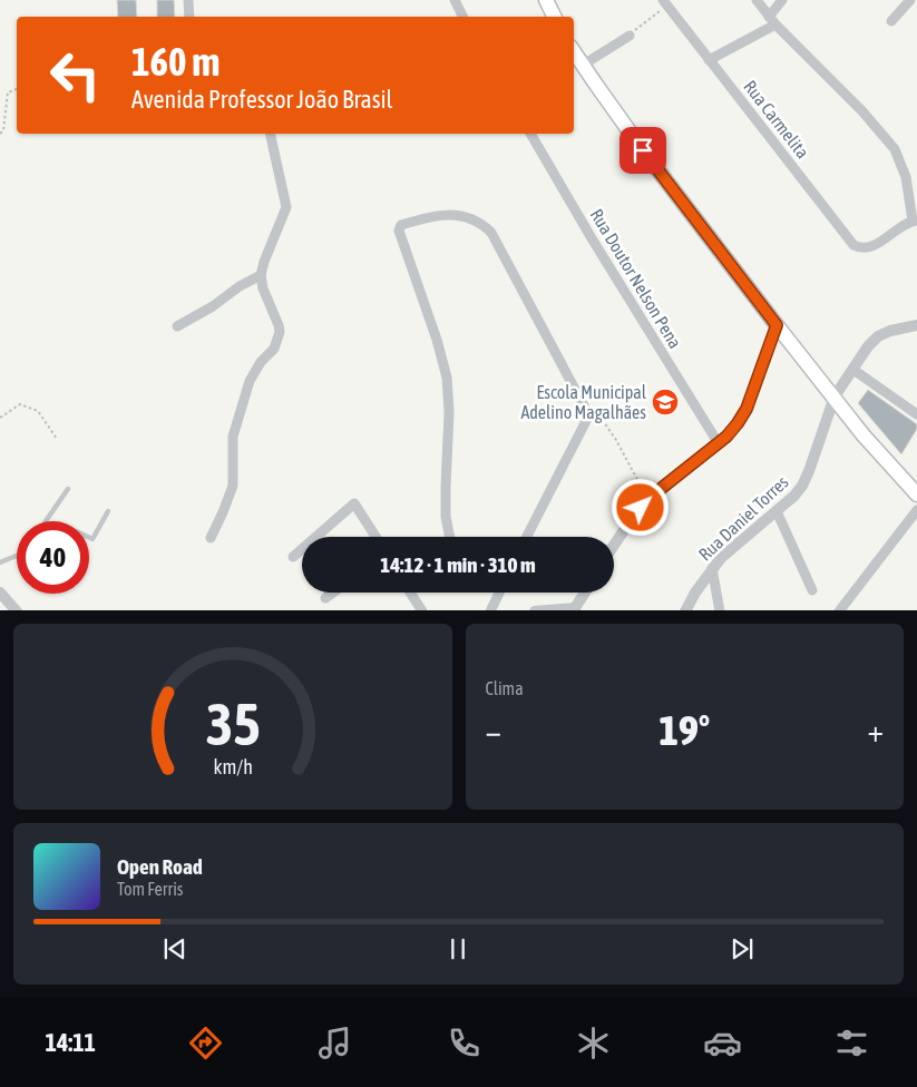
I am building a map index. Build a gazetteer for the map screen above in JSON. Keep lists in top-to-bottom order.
{
  "streets": {
    "street": ["Rua Carmelita", "Rua Doutor Nelson Pena", "Rua Daniel Torres"]
  },
  "places": {
    "school or university": ["Escola Municipal Adelino Magalhães"]
  },
  "page": {
    "turn": ["160 m", "Avenida Professor João Brasil"],
    "limit": "40",
    "trip": "14:12 · 1 min · 310 m",
    "tile": "Clima",
    "heat": ["−", "19°", "+"],
    "song": ["Open Road", "Tom Ferris"],
    "tabs": "14:11",
    "gauge": ["35", "km/h"]
  }
}
